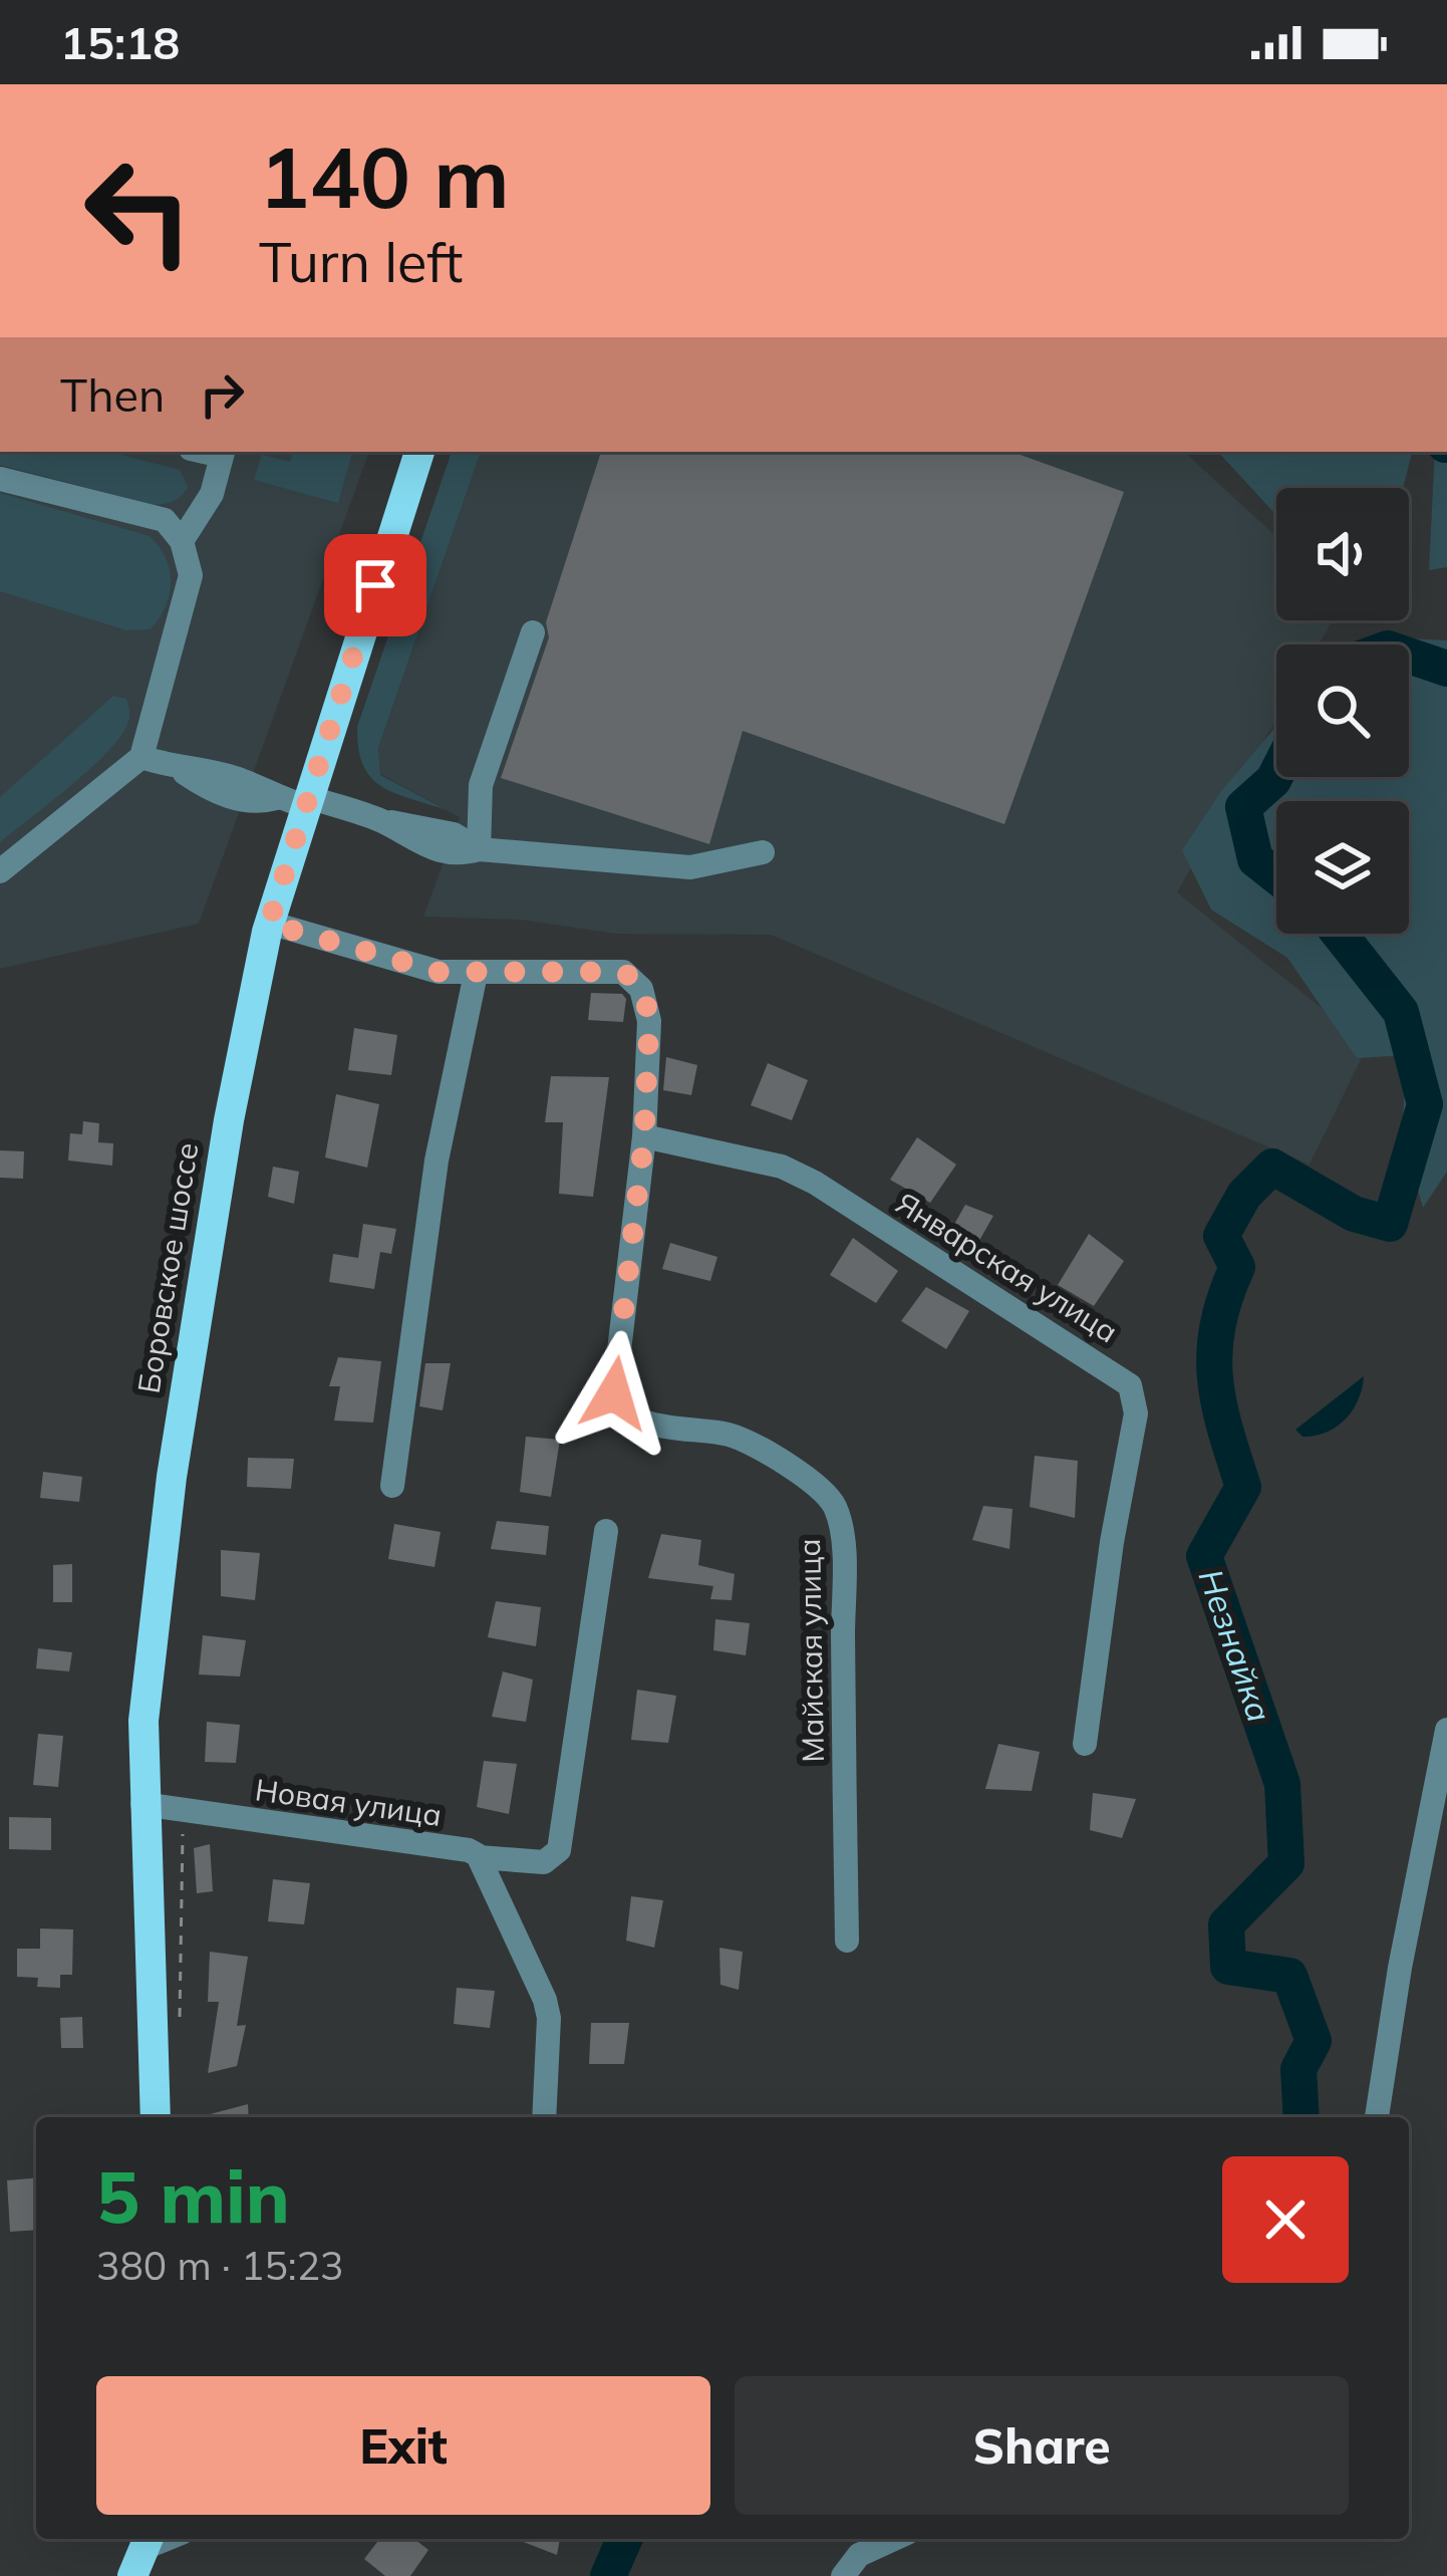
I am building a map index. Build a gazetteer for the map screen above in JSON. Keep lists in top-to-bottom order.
{
  "streets": {
    "main road": ["Боровское шоссе"],
    "street": ["Январская улица", "Майская улица", "Новая улица"]
  },
  "crossings": [
    ["Боровское шоссе", "Новая улица"],
    ["Январская улица", "Майская улица"]
  ],
  "water": ["Незнайка"],
  "page": {
    "status": "15:18",
    "turn": ["140 m", "Turn left"],
    "then": "Then",
    "heading": ["5 min", "380 m · 15:23"],
    "buttons": ["Exit", "Share"]
  }
}
